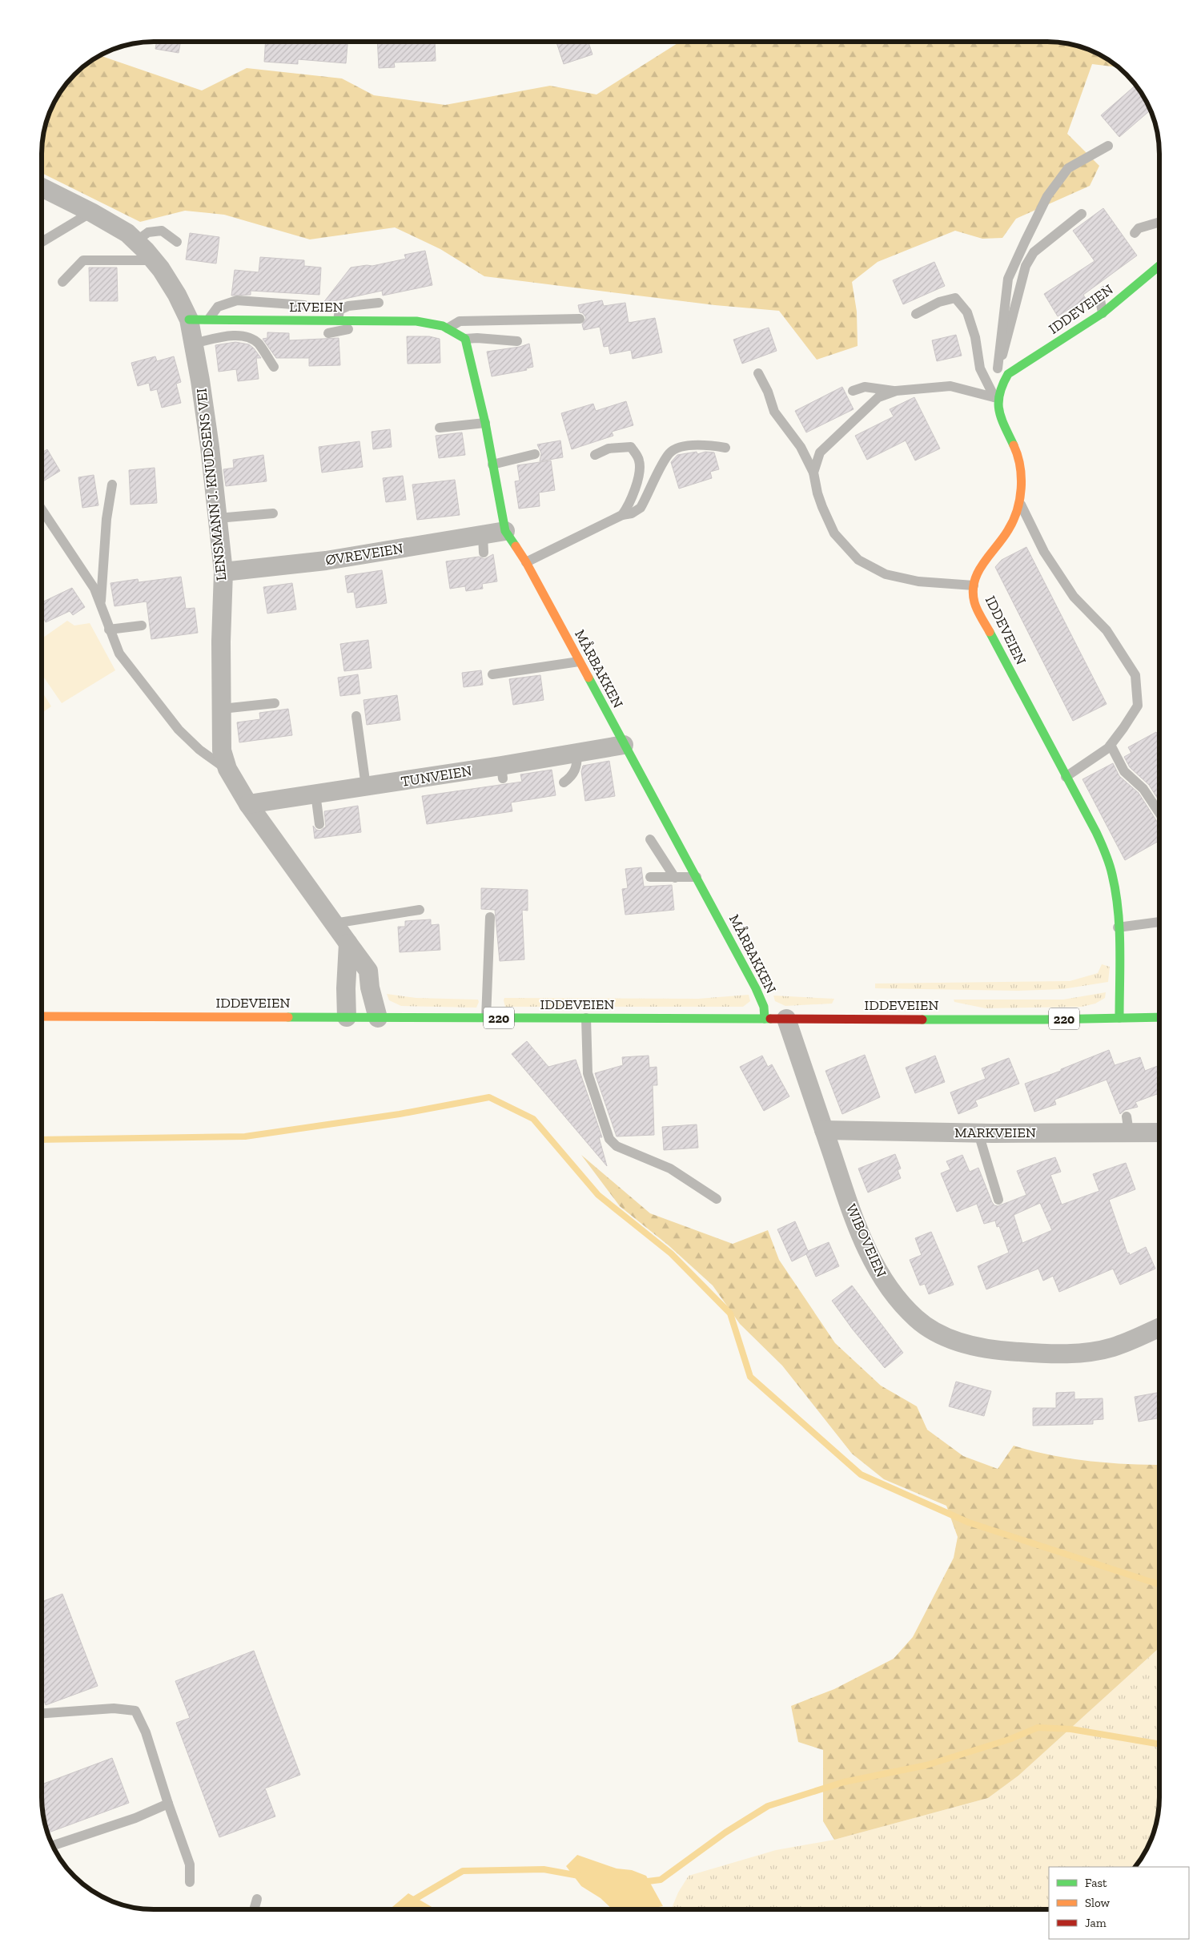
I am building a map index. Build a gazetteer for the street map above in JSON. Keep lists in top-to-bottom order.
{
  "streets": {
    "street": [
      "LIVEIEN",
      "IDDEVEIEN",
      "LENSMANN J. KNUDSENS VEI",
      "ØVREVEIEN",
      "MÅRBAKKEN",
      "TUNVEIEN",
      "220",
      "MARKVEIEN",
      "WIBOVEIEN"
    ]
  },
  "crossings": [
    ["LIVEIEN", "LENSMANN J. KNUDSENS VEI"],
    ["IDDEVEIEN", "LENSMANN J. KNUDSENS VEI"],
    ["IDDEVEIEN", "MÅRBAKKEN"],
    ["IDDEVEIEN", "WIBOVEIEN"],
    ["LENSMANN J. KNUDSENS VEI", "ØVREVEIEN"],
    ["LENSMANN J. KNUDSENS VEI", "TUNVEIEN"],
    ["ØVREVEIEN", "MÅRBAKKEN"],
    ["MÅRBAKKEN", "TUNVEIEN"],
    ["MARKVEIEN", "WIBOVEIEN"]
  ],
  "legend": ["Fast", "Slow", "Jam"]
}
